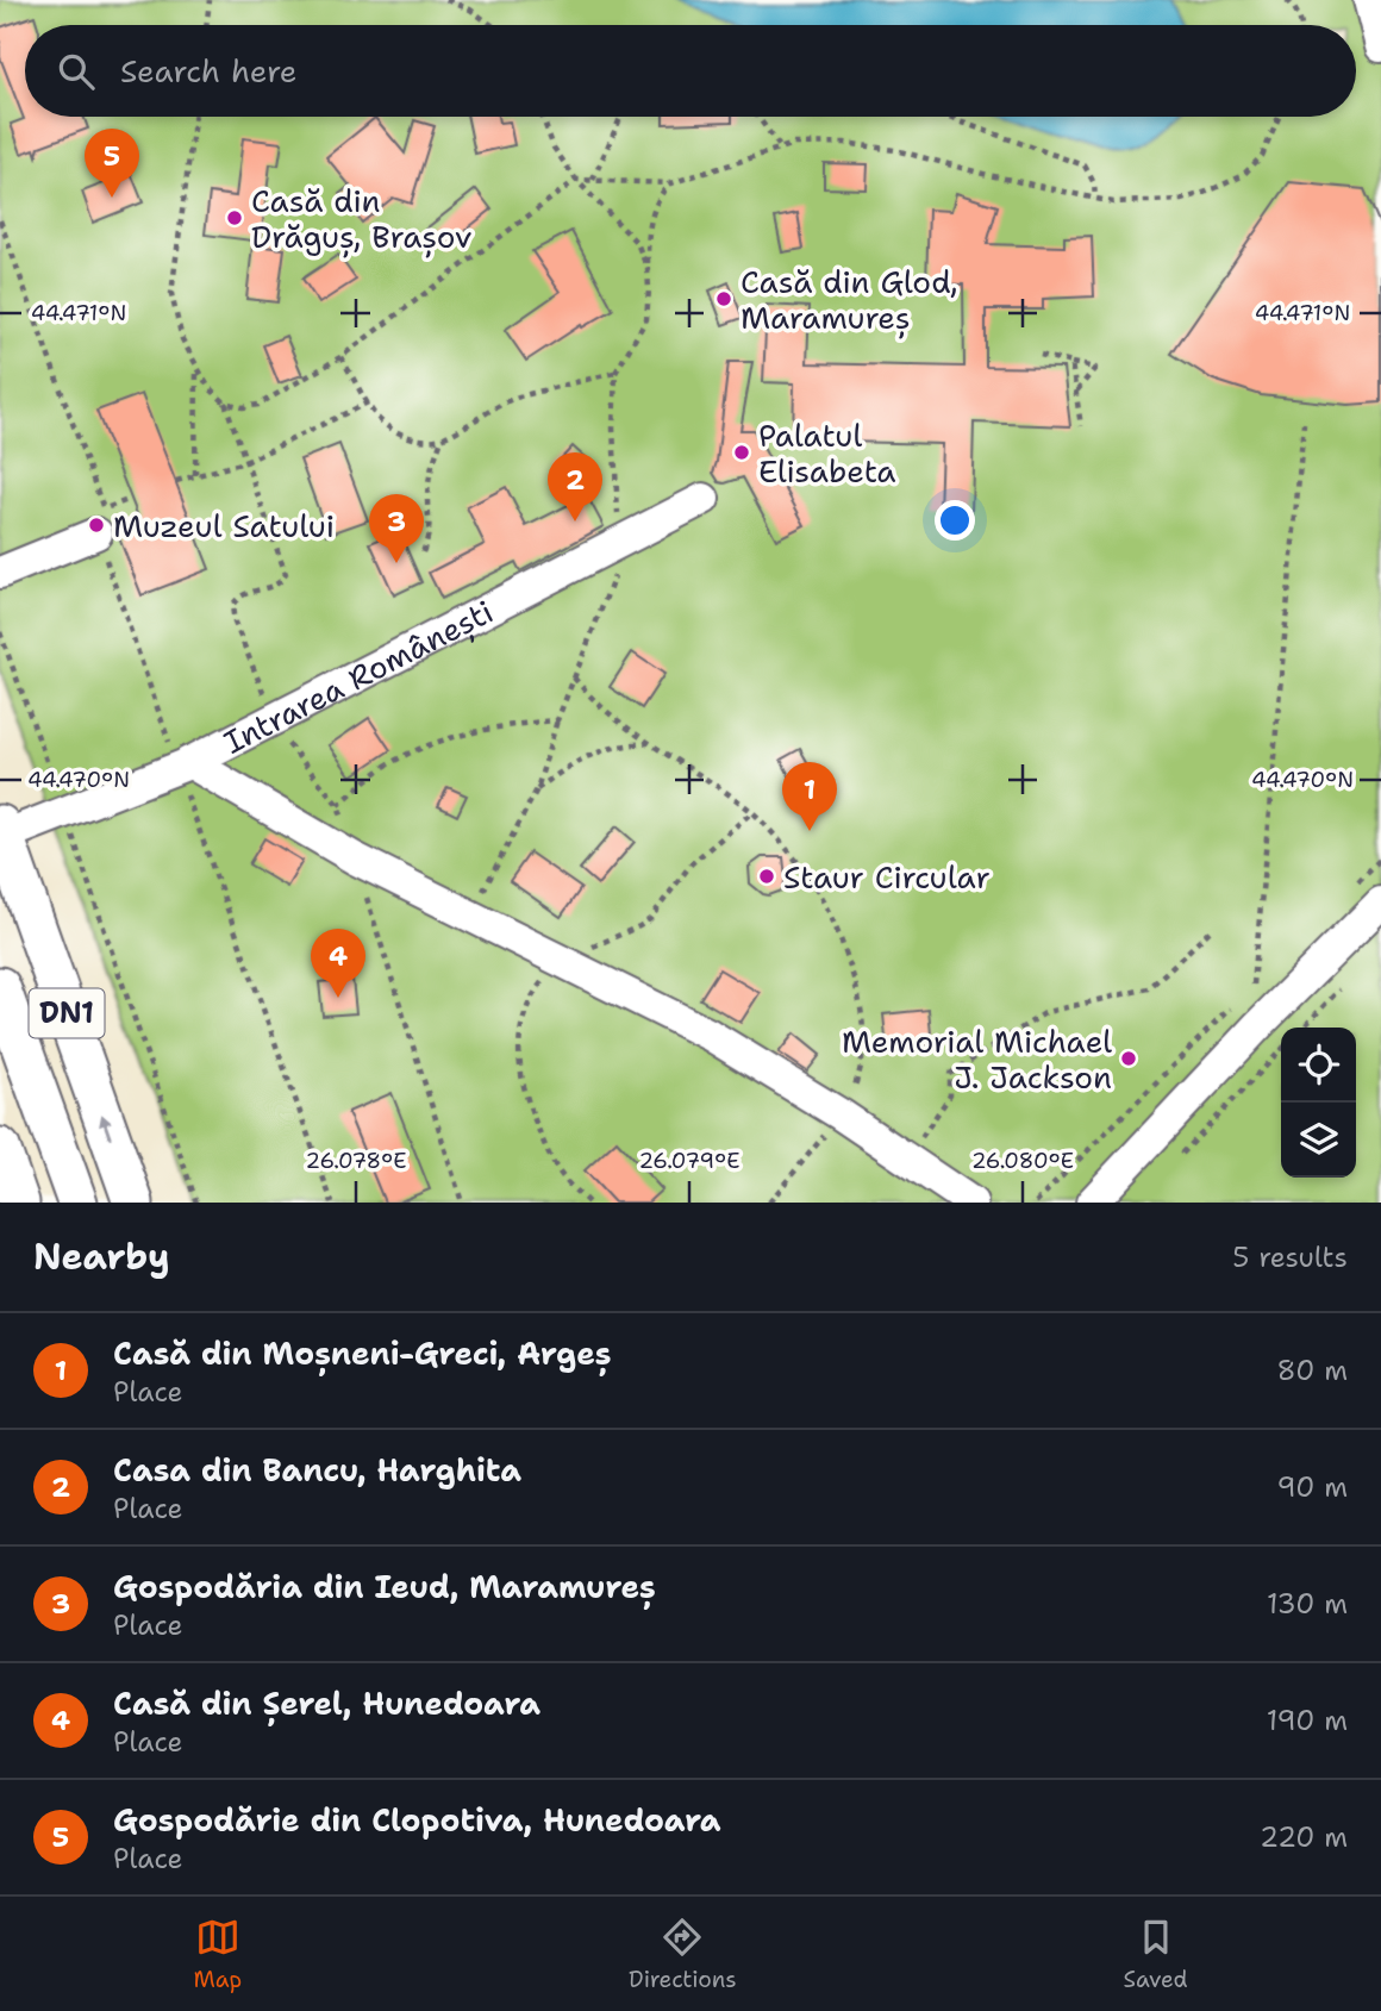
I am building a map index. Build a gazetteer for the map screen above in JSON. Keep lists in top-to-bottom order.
{
  "streets": {
    "main road": ["DN1"],
    "street": ["Intrarea Românești"]
  },
  "crossings": [
    ["Intrarea Românești", "DN1"]
  ],
  "places": [
    "Casă din Drăguș, Brașov",
    "Casă din Glod, Maramureș",
    "Palatul Elisabeta",
    "Muzeul Satului",
    "Staur Circular",
    "Memorial Michael J. Jackson"
  ],
  "page": {
    "search": "Search here",
    "pins": [
      "5",
      "2",
      "3",
      "1",
      "4"
    ],
    "heading": ["Nearby", "5 results"],
    "list": [
      {
        "mark": "1",
        "name": "Casă din Moșneni-Greci, Argeș",
        "note": "Place",
        "value": "80 m"
      },
      {
        "mark": "2",
        "name": "Casa din Bancu, Harghita",
        "note": "Place",
        "value": "90 m"
      },
      {
        "mark": "3",
        "name": "Gospodăria din Ieud, Maramureș",
        "note": "Place",
        "value": "130 m"
      },
      {
        "mark": "4",
        "name": "Casă din Șerel, Hunedoara",
        "note": "Place",
        "value": "190 m"
      },
      {
        "mark": "5",
        "name": "Gospodărie din Clopotiva, Hunedoara",
        "note": "Place",
        "value": "220 m"
      }
    ],
    "nav": ["Map", "Directions", "Saved"]
  },
  "coordinates": [
    "44.471°N",
    "44.470°N",
    "26.078°E",
    "26.079°E",
    "26.080°E"
  ]
}
